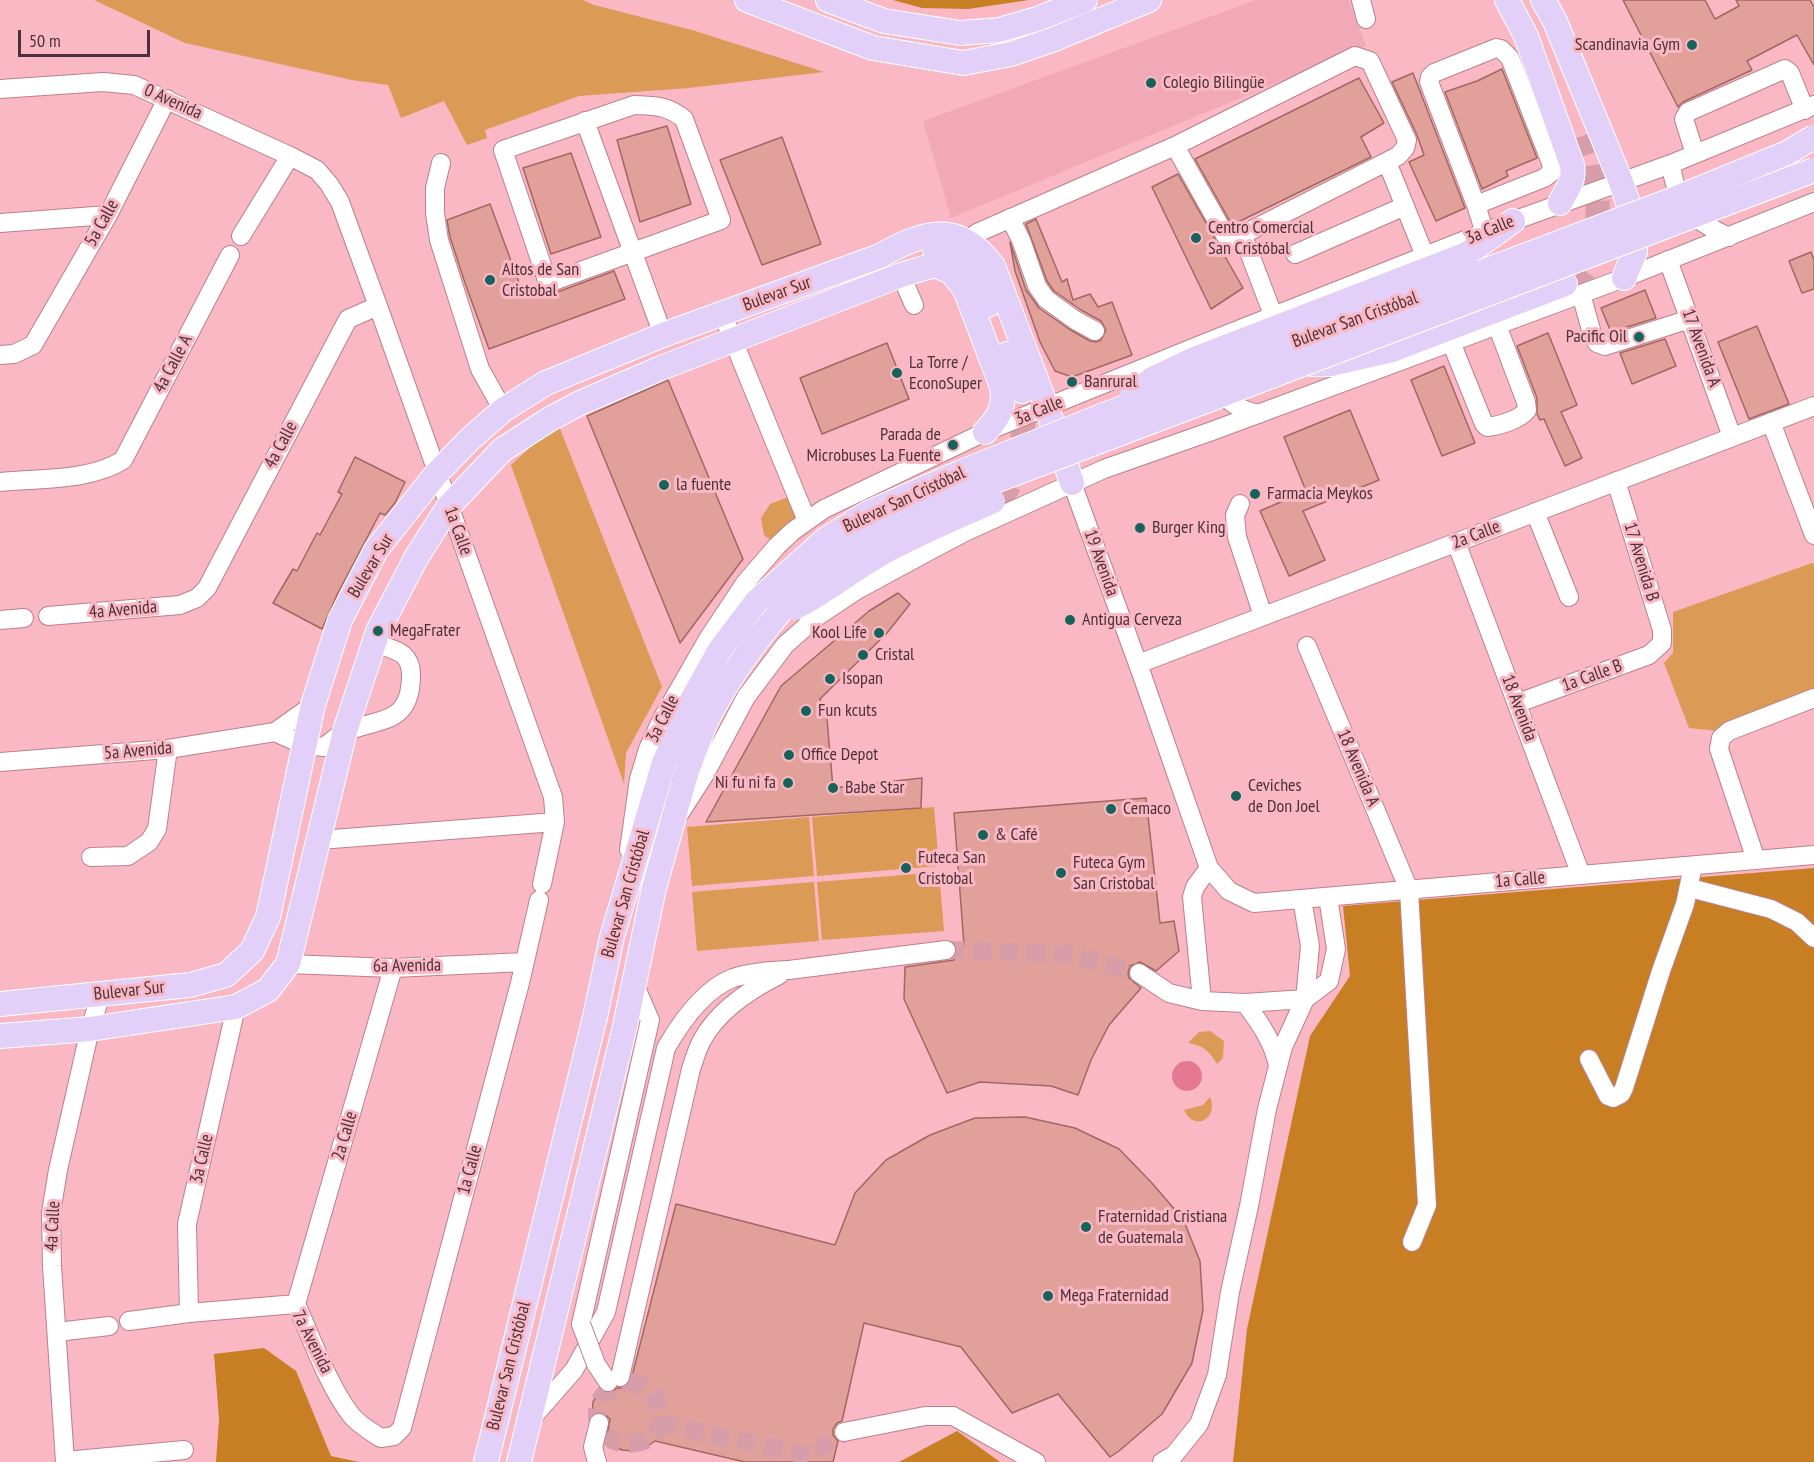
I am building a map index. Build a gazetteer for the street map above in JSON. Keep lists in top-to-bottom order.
{
  "streets": {
    "main road": ["Bulevar Sur", "Bulevar San Cristóbal", "19 Avenida"],
    "street": [
      "0 Avenida",
      "5a Calle",
      "3a Calle",
      "17 Avenida A",
      "4a Calle A",
      "4a Calle",
      "1a Calle",
      "2a Calle",
      "17 Avenida B",
      "4a Avenida",
      "1a Calle B",
      "18 Avenida",
      "5a Avenida",
      "18 Avenida A",
      "6a Avenida",
      "7a Avenida"
    ]
  },
  "crossings": [
    ["0 Avenida", "5a Calle"],
    ["0 Avenida", "1a Calle"],
    ["3a Calle", "Bulevar Sur"],
    ["3a Calle", "Bulevar San Cristóbal"],
    ["3a Calle", "19 Avenida"],
    ["3a Calle", "7a Avenida"],
    ["Bulevar Sur", "4a Calle"],
    ["Bulevar Sur", "1a Calle"],
    ["Bulevar Sur", "19 Avenida"],
    ["Bulevar Sur", "5a Avenida"],
    ["Bulevar Sur", "6a Avenida"],
    ["17 Avenida A", "2a Calle"],
    ["4a Calle", "1a Calle"],
    ["4a Calle", "4a Avenida"],
    ["1a Calle", "19 Avenida"],
    ["1a Calle", "18 Avenida"],
    ["1a Calle", "18 Avenida A"],
    ["1a Calle", "6a Avenida"],
    ["1a Calle", "7a Avenida"],
    ["2a Calle", "17 Avenida B"],
    ["2a Calle", "19 Avenida"],
    ["2a Calle", "18 Avenida"],
    ["2a Calle", "6a Avenida"],
    ["2a Calle", "7a Avenida"],
    ["17 Avenida B", "1a Calle B"],
    ["1a Calle B", "18 Avenida"]
  ],
  "places": [
    "Scandinavia Gym",
    "Colegio Bilingüe",
    "Centro Comercial San Cristóbal",
    "Altos de San Cristobal",
    "Pacific Oil",
    "La Torre / EconoSuper",
    "Banrural",
    "Parada de Microbuses La Fuente",
    "la fuente",
    "Farmacia Meykos",
    "Burger King",
    "Antigua Cerveza",
    "MegaFrater",
    "Kool Life",
    "Cristal",
    "Isopan",
    "Fun kcuts",
    "Office Depot",
    "Ni fu ni fa",
    "Babe Star",
    "Ceviches de Don Joel",
    "Cemaco",
    "& Café",
    "Futeca San Cristobal",
    "Futeca Gym San Cristobal",
    "Fraternidad Cristiana de Guatemala",
    "Mega Fraternidad"
  ],
  "scale_bar": "50 m"
}
